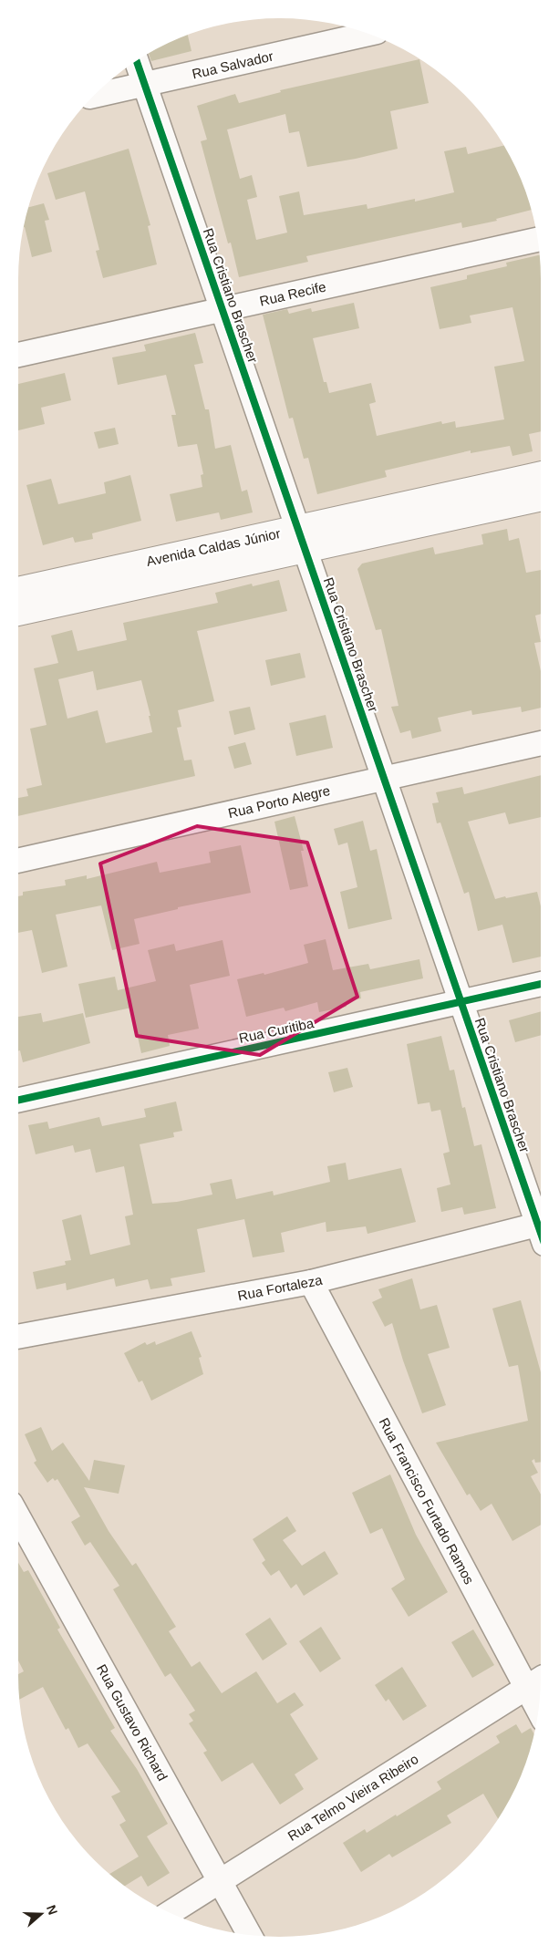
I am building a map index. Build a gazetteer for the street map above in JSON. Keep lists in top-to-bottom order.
{
  "streets": {
    "main road": ["Avenida Caldas Júnior"],
    "street": [
      "Rua Salvador",
      "Rua Recife",
      "Rua Cristiano Brascher",
      "Rua Porto Alegre",
      "Rua Curitiba",
      "Rua Fortaleza",
      "Rua Francisco Furtado Ramos",
      "Rua Gustavo Richard",
      "Rua Telmo Vieira Ribeiro"
    ]
  },
  "crossings": [
    ["Rua Salvador", "Rua Cristiano Brascher"],
    ["Rua Recife", "Rua Cristiano Brascher"],
    ["Rua Cristiano Brascher", "Avenida Caldas Júnior"],
    ["Rua Cristiano Brascher", "Rua Porto Alegre"],
    ["Rua Cristiano Brascher", "Rua Curitiba"],
    ["Rua Fortaleza", "Rua Francisco Furtado Ramos"],
    ["Rua Francisco Furtado Ramos", "Rua Telmo Vieira Ribeiro"],
    ["Rua Gustavo Richard", "Rua Telmo Vieira Ribeiro"]
  ],
  "north": "right"
}
